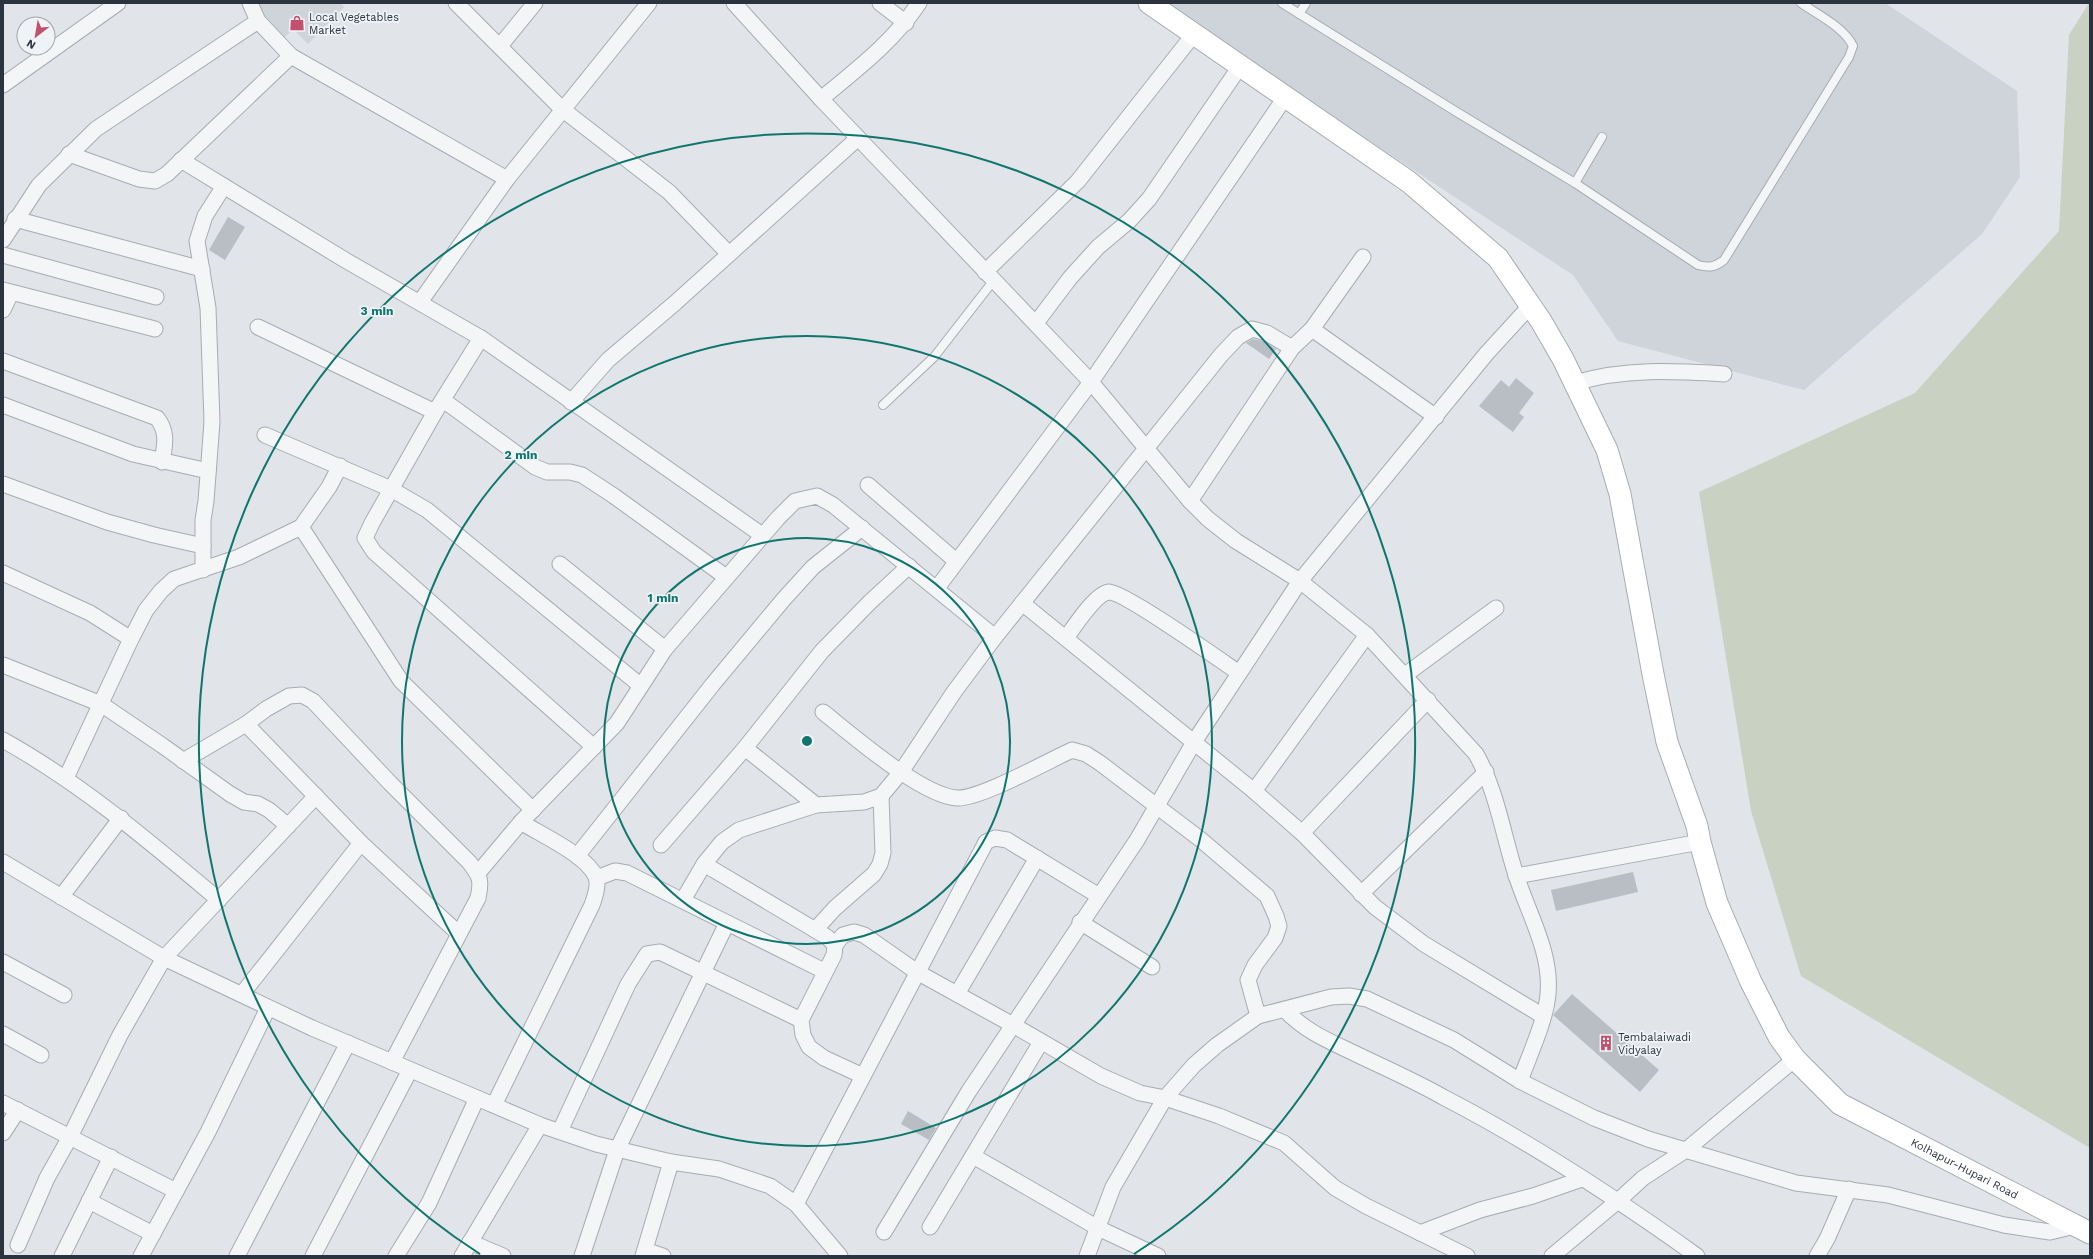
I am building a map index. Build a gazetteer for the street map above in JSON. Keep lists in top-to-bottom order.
{
  "streets": {
    "main road": ["Kolhapur-Hupari Road"]
  },
  "places": {
    "shop": ["Local Vegetables Market"],
    "building": ["Tembalaiwadi Vidyalay"]
  },
  "north": "bottom left",
  "rings": ["3 min", "2 min", "1 min"]
}
